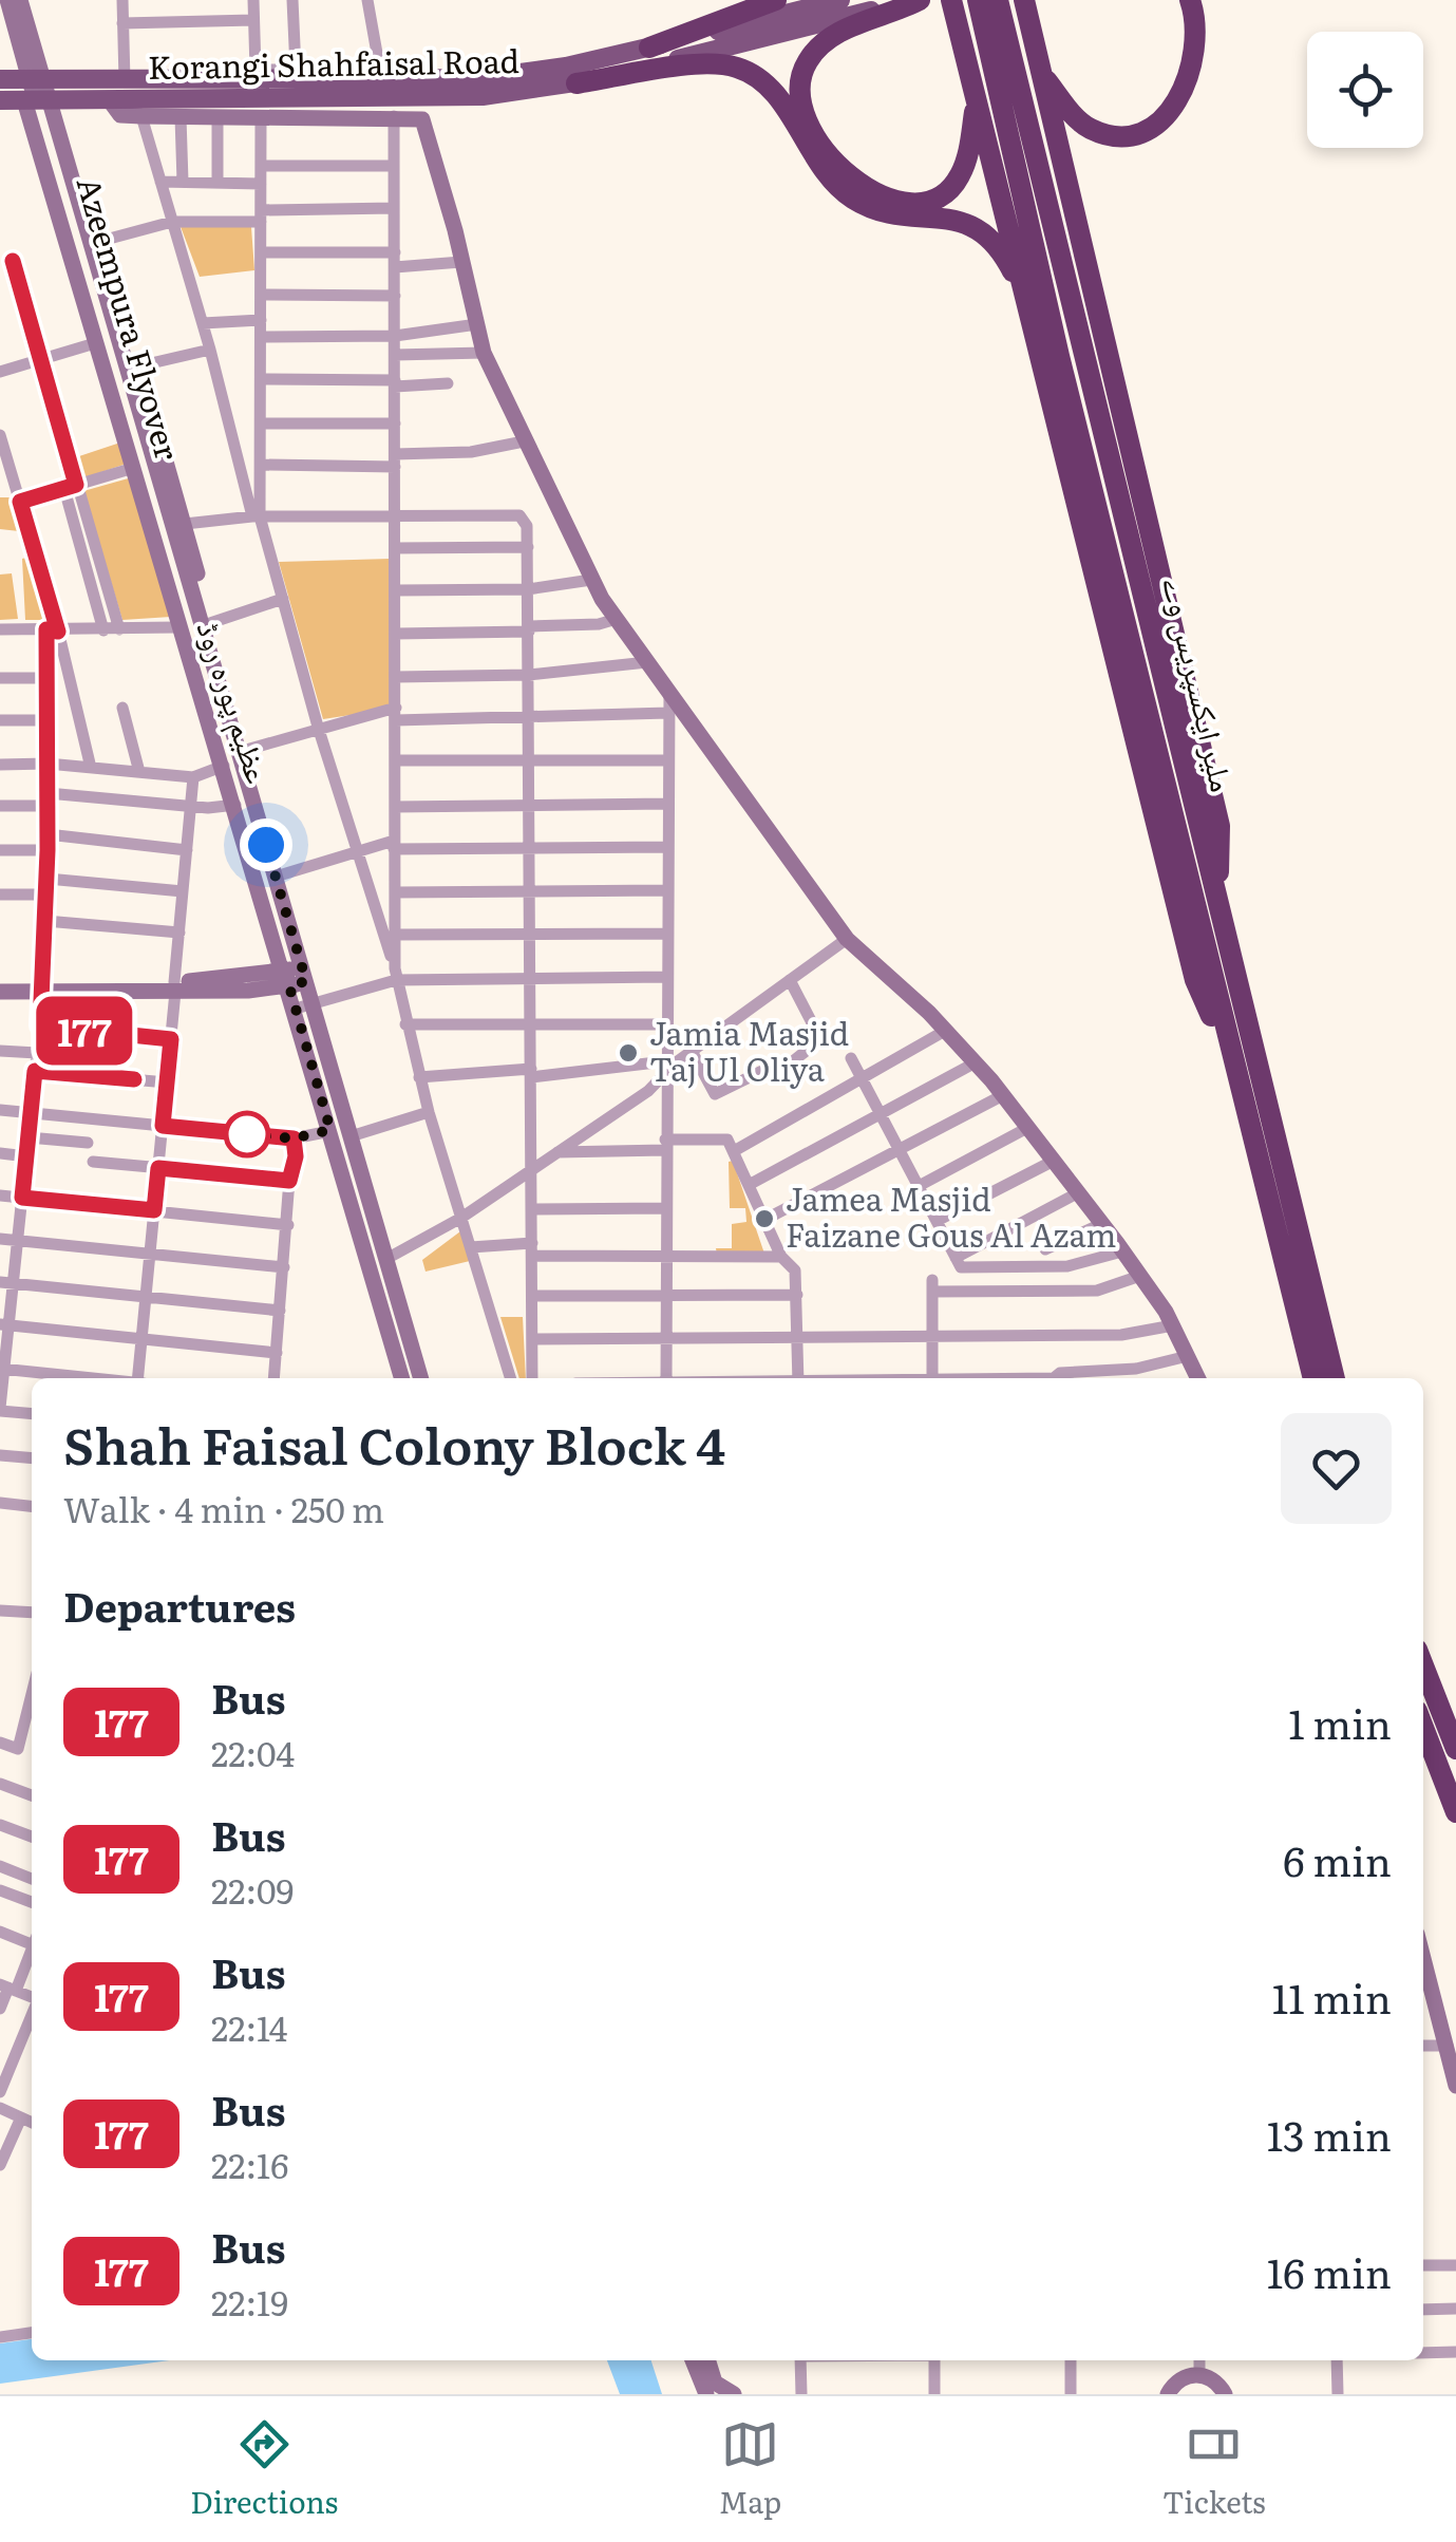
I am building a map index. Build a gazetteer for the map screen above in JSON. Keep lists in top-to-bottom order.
{
  "streets": {
    "highway": ["ملیر ایکسپریس وے"],
    "main road": ["Korangi Shahfaisal Road", "Azeempura Flyover", "عظیم پورہ روڈ"]
  },
  "crossings": [
    ["Korangi Shahfaisal Road", "عظیم پورہ روڈ"],
    ["Azeempura Flyover", "عظیم پورہ روڈ"]
  ],
  "places": ["Jamia Masjid Taj Ul Oliya", "Jamea Masjid Faizane Gous Al Azam"],
  "lines": ["bus line 177"],
  "page": {
    "on_map": "177",
    "heading": [
      ["Shah Faisal Colony Block 4", "Walk · 4 min · 250 m"],
      "Departures"
    ],
    "list": [
      {
        "mark": "177",
        "name": "Bus",
        "note": "22:04",
        "value": "1 min"
      },
      {
        "mark": "177",
        "name": "Bus",
        "note": "22:09",
        "value": "6 min"
      },
      {
        "mark": "177",
        "name": "Bus",
        "note": "22:14",
        "value": "11 min"
      },
      {
        "mark": "177",
        "name": "Bus",
        "note": "22:16",
        "value": "13 min"
      },
      {
        "mark": "177",
        "name": "Bus",
        "note": "22:19",
        "value": "16 min"
      }
    ],
    "tabs": ["Directions", "Map", "Tickets"]
  }
}
